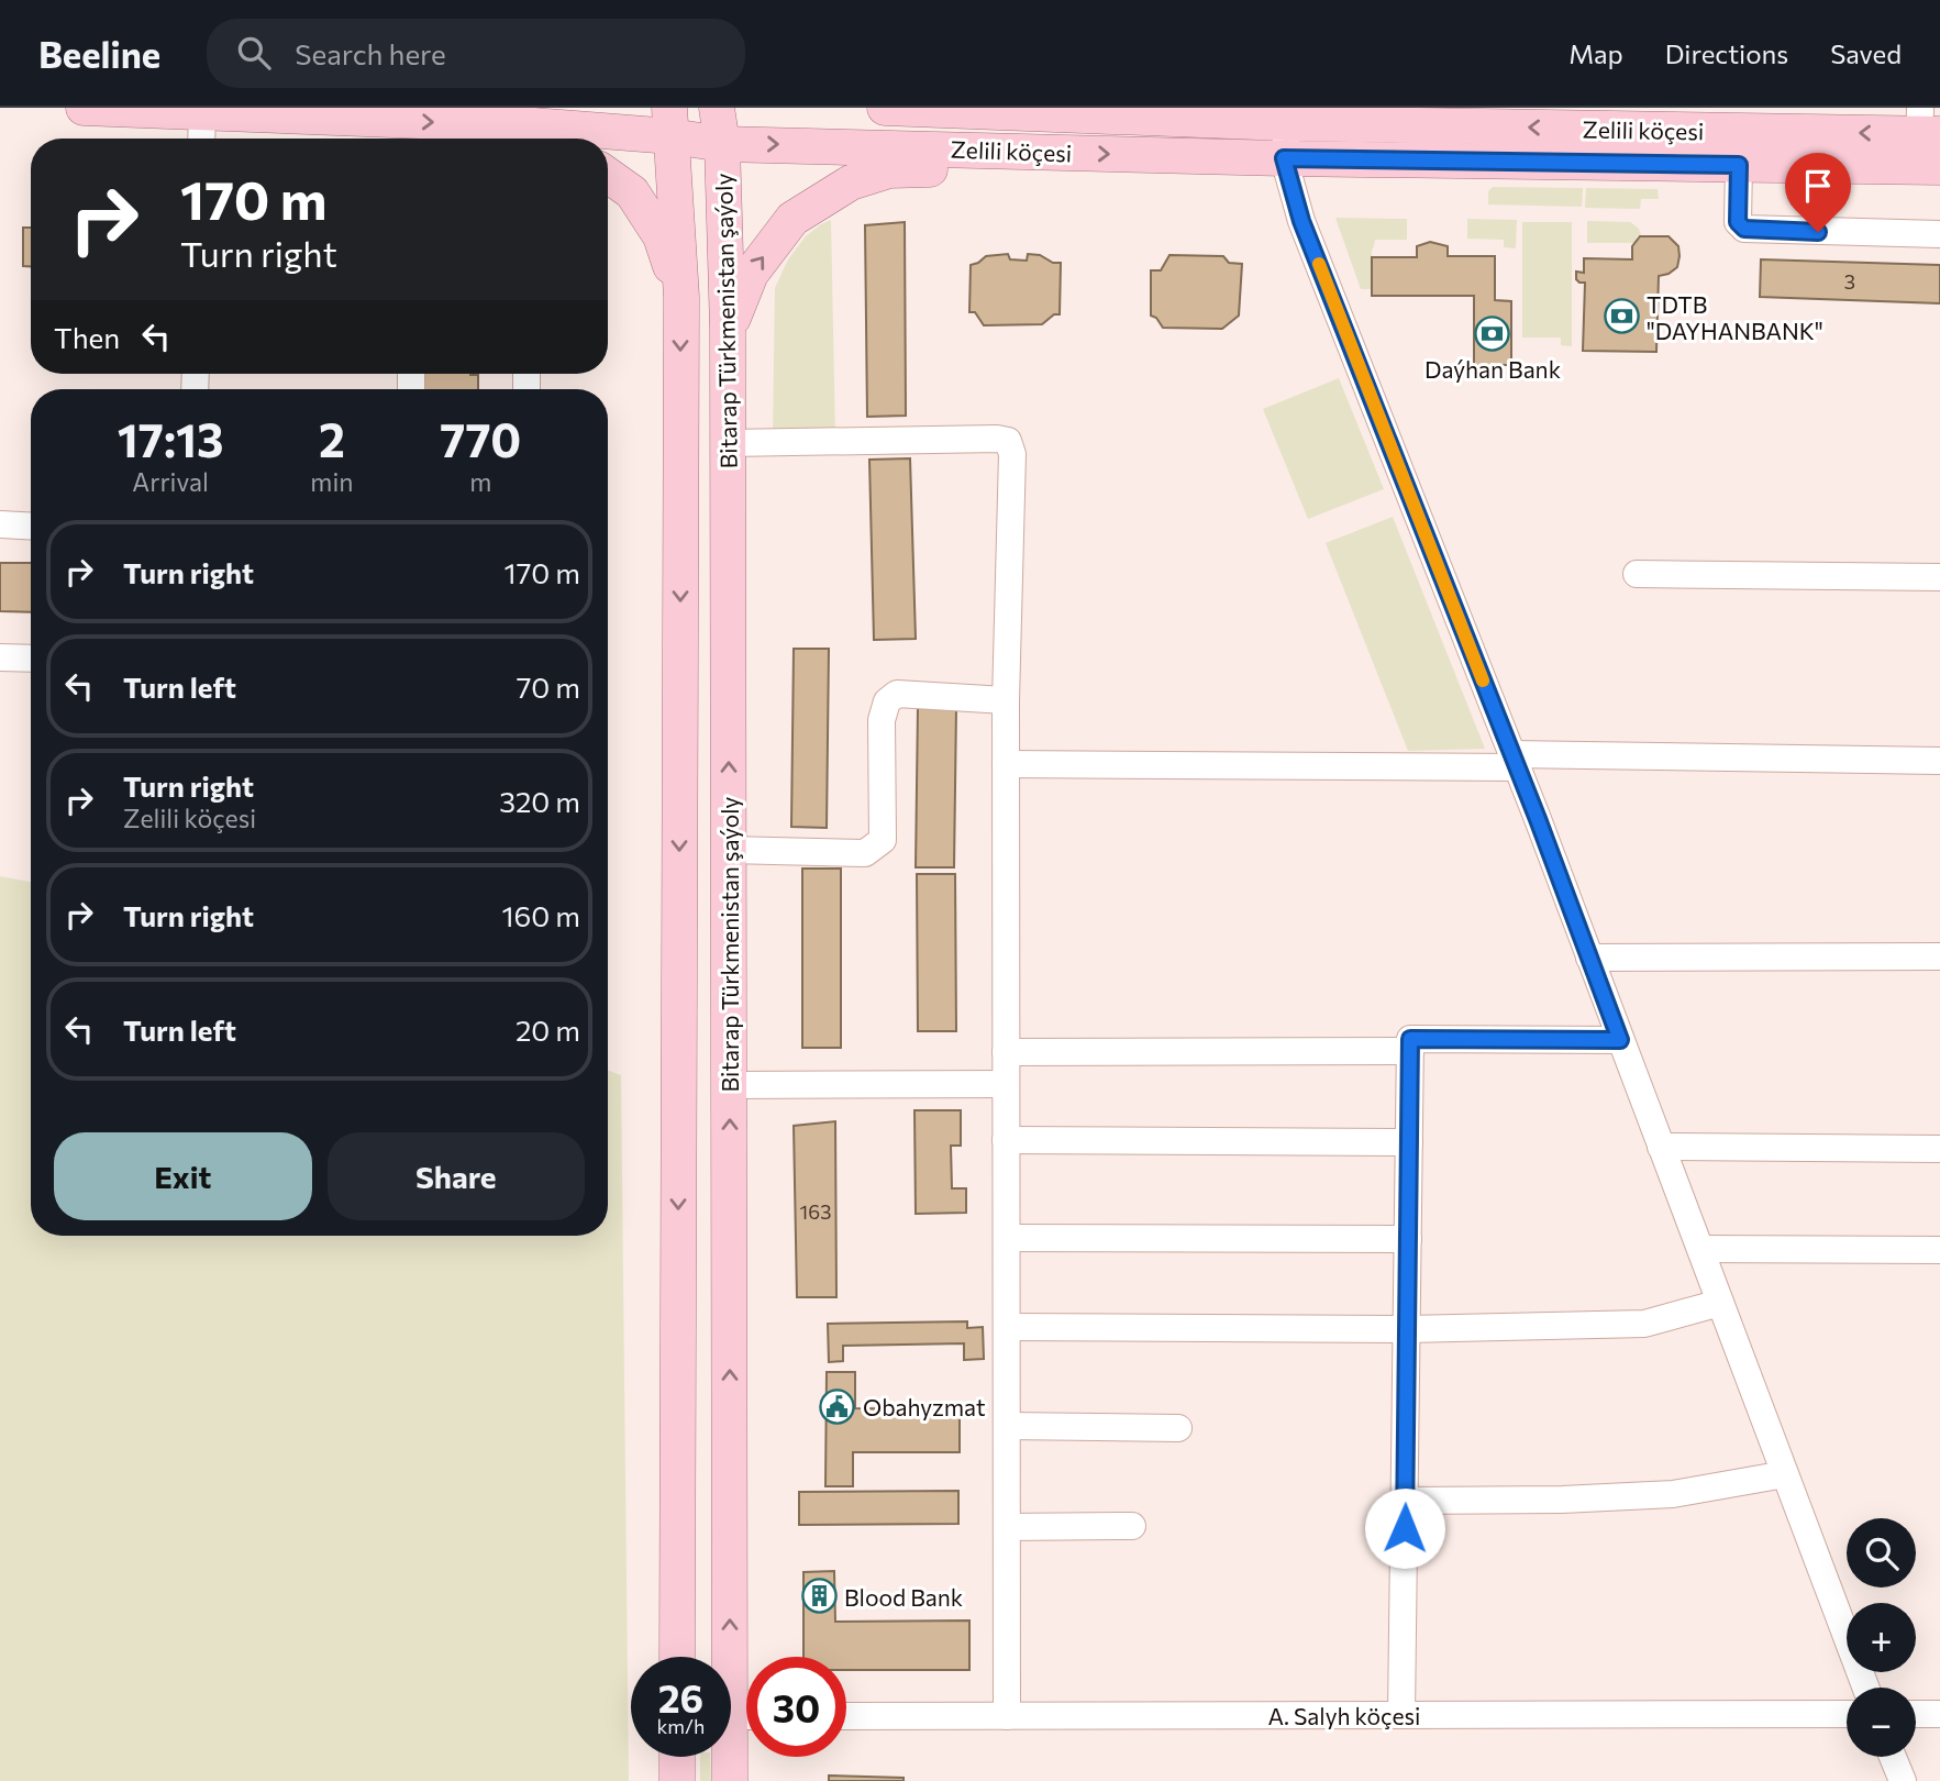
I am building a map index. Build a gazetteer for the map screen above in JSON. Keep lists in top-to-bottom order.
{
  "streets": {
    "main road": ["Zelili köçesi", "Bitarap Türkmenistan şaýoly"],
    "street": ["A. Salyh köçesi"]
  },
  "crossings": [
    ["Zelili köçesi", "Bitarap Türkmenistan şaýoly"]
  ],
  "places": {
    "bank": ["TDTB \"DAYHANBANK\"", "Daýhan Bank"],
    "public building": ["Obahyzmat"],
    "building": ["Blood Bank"]
  },
  "house_numbers": ["3", "163"],
  "page": {
    "header": "Beeline",
    "search": "Search here",
    "nav": ["Map", "Directions", "Saved"],
    "turn": ["170 m", "Turn right"],
    "then": "Then",
    "eta": [
      "17:13",
      "Arrival",
      "2",
      "min",
      "770",
      "m"
    ],
    "list": [
      {
        "name": "Turn right",
        "value": "170 m"
      },
      {
        "name": "Turn left",
        "value": "70 m"
      },
      {
        "name": "Turn right",
        "note": "Zelili köçesi",
        "value": "320 m"
      },
      {
        "name": "Turn right",
        "value": "160 m"
      },
      {
        "name": "Turn left",
        "value": "20 m"
      }
    ],
    "buttons": ["Exit", "Share"],
    "map_buttons": ["+", "−"],
    "speed": "26 km/h",
    "limit": "30"
  }
}
